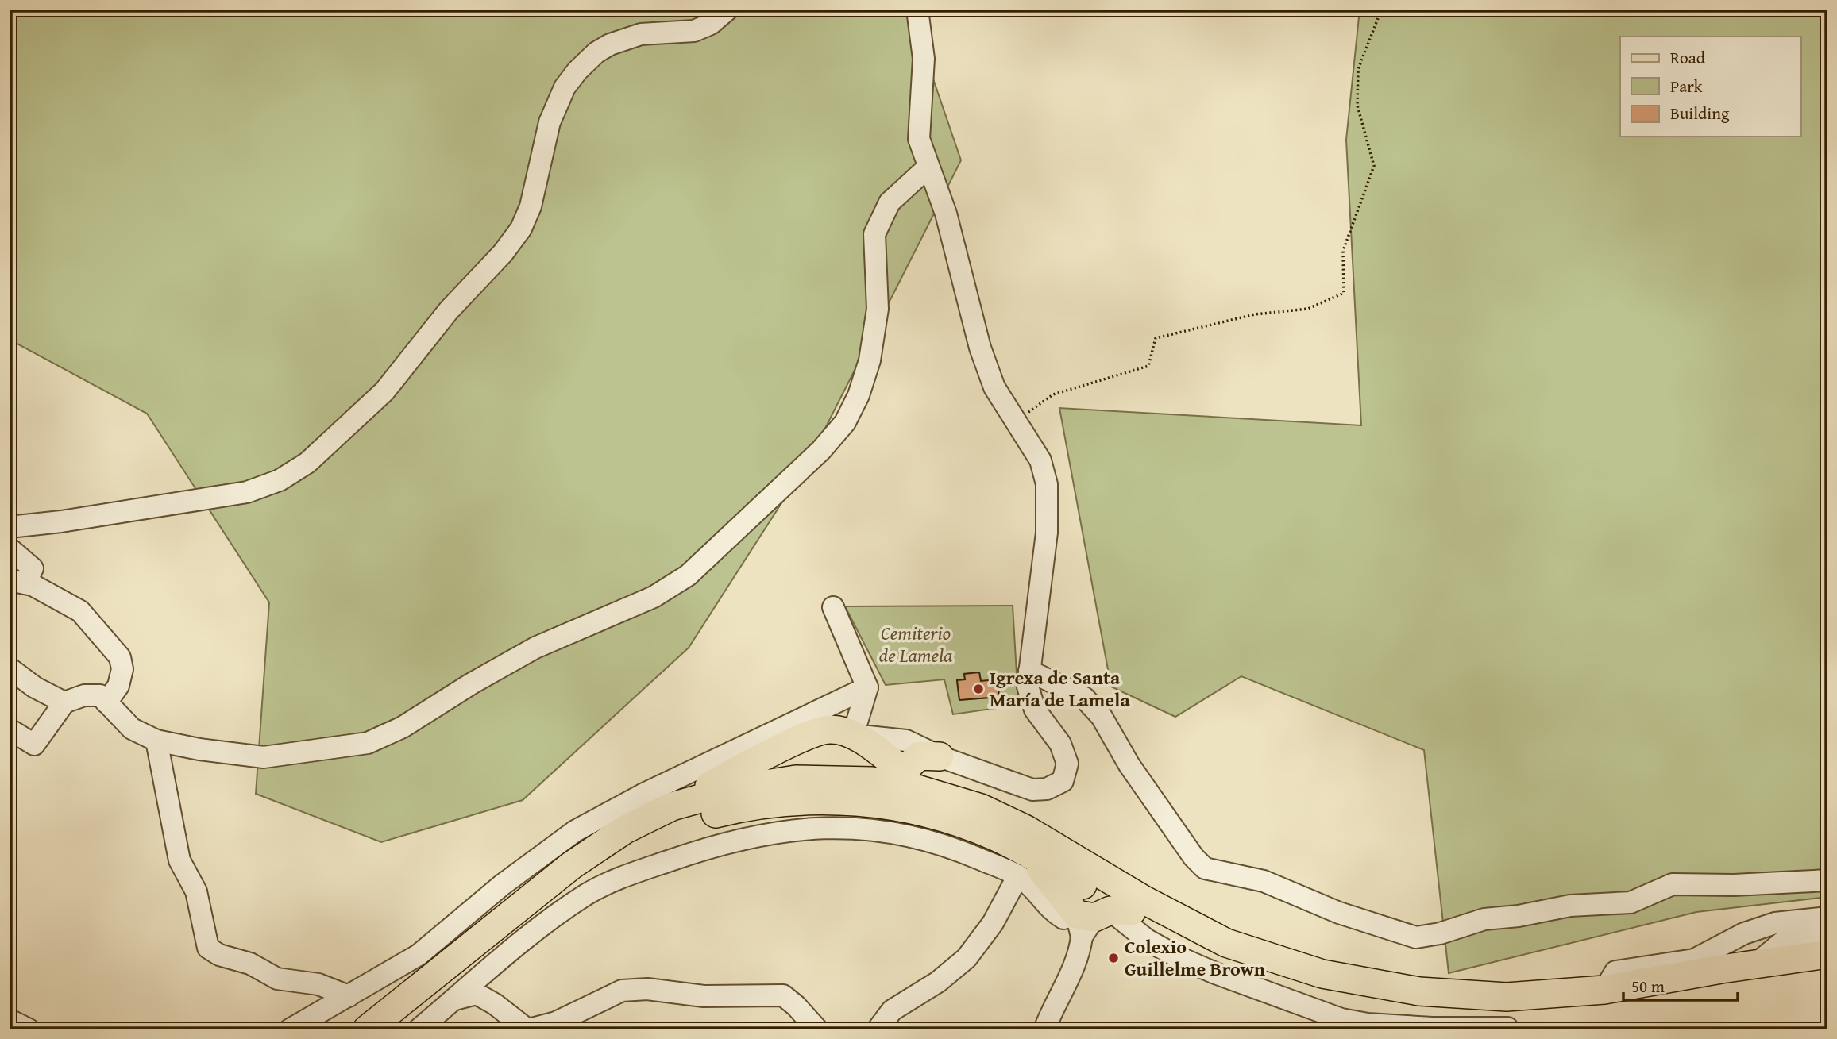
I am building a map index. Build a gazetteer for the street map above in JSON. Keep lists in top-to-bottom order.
{
  "parks": ["Cemiterio de Lamela"],
  "places": ["Igrexa de Santa María de Lamela", "Colexio Guillelme Brown"],
  "legend": ["Road", "Park", "Building"],
  "scale_bar": "50 m"
}
